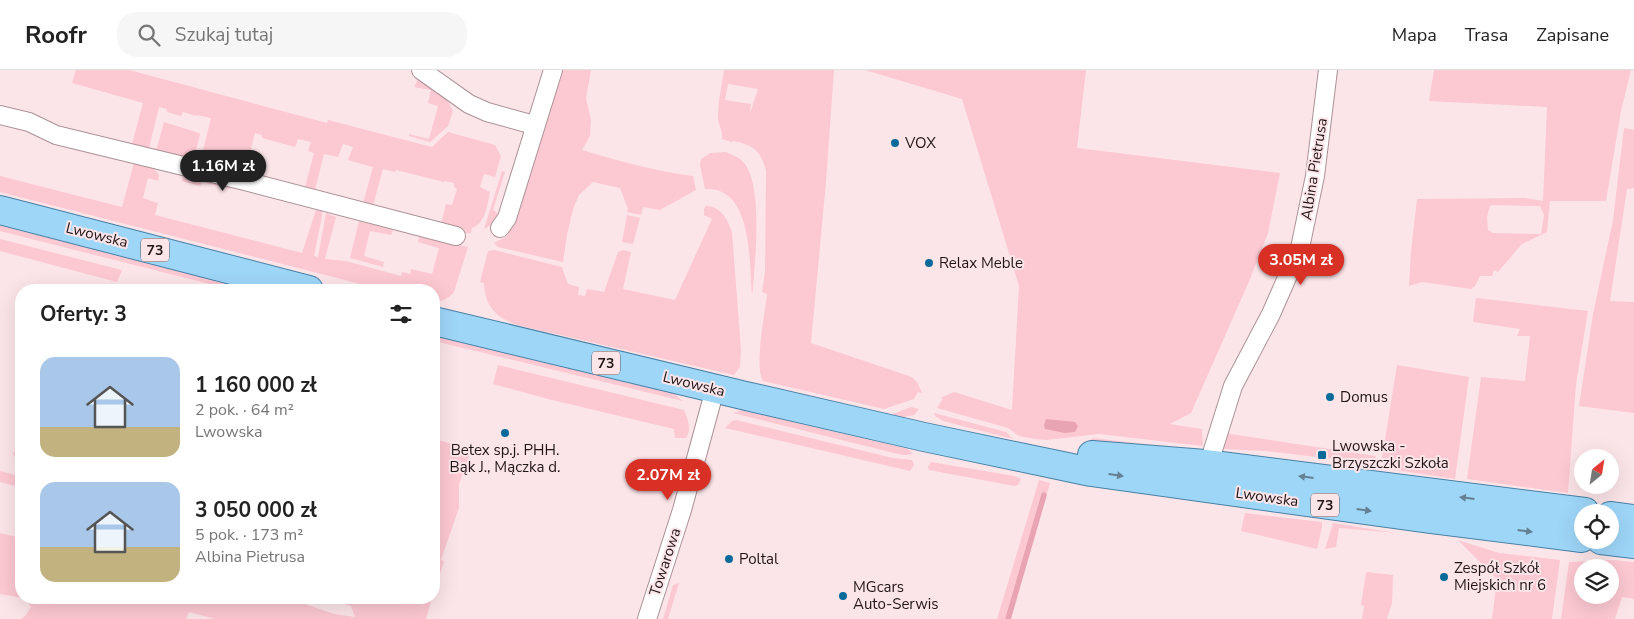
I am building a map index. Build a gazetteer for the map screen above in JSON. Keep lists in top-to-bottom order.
{
  "streets": {
    "main road": ["Lwowska", "73"],
    "street": ["Albina Pietrusa", "Towarowa"]
  },
  "crossings": [
    ["Albina Pietrusa", "Lwowska"],
    ["Lwowska", "Towarowa"]
  ],
  "places": {
    "other": [
      "VOX",
      "Relax Meble",
      "Domus",
      "Betex sp.j. PHH. Bąk J., Mączka d.",
      "Poltal",
      "Zespół Szkół Miejskich nr 6",
      "MGcars Auto-Serwis"
    ],
    "transit": ["Lwowska - Brzyszczki Szkoła"]
  },
  "north": "top right",
  "page": {
    "header": "Roofr",
    "search": "Szukaj tutaj",
    "nav": ["Mapa", "Trasa", "Zapisane"],
    "price": ["1.16M zł", "3.05M zł", "2.07M zł"],
    "heading": "Oferty: 3",
    "list": [
      {
        "name": "1 160 000 zł",
        "note": "2 pok. · 64 m² · Lwowska"
      },
      {
        "name": "3 050 000 zł",
        "note": "5 pok. · 173 m² · Albina Pietrusa"
      }
    ]
  }
}
